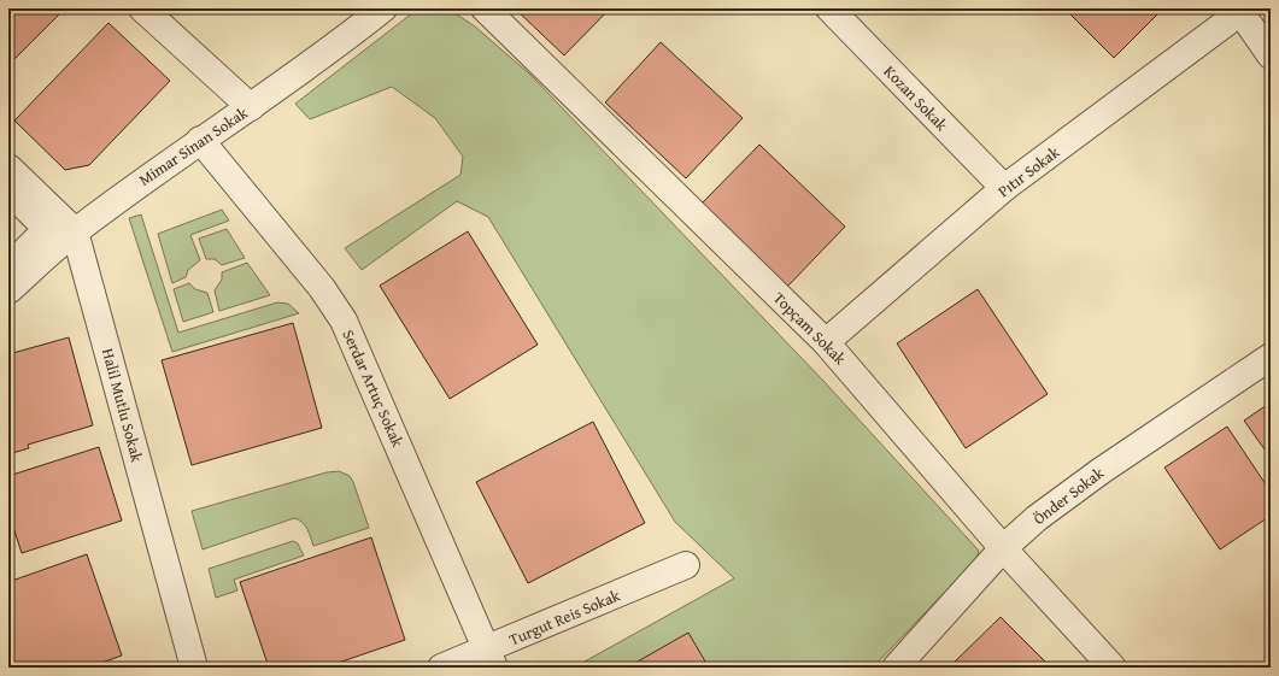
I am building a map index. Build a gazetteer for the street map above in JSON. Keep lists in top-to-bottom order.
{
  "streets": {
    "street": [
      "Kozan Sokak",
      "Mimar Sinan Sokak",
      "Pıtır Sokak",
      "Topçam Sokak",
      "Serdar Artuç Sokak",
      "Halil Mutlu Sokak",
      "Önder Sokak",
      "Turgut Reis Sokak"
    ]
  },
  "crossings": [
    ["Kozan Sokak", "Pıtır Sokak"],
    ["Mimar Sinan Sokak", "Serdar Artuç Sokak"],
    ["Mimar Sinan Sokak", "Halil Mutlu Sokak"],
    ["Pıtır Sokak", "Topçam Sokak"],
    ["Topçam Sokak", "Önder Sokak"],
    ["Serdar Artuç Sokak", "Turgut Reis Sokak"]
  ]
}
